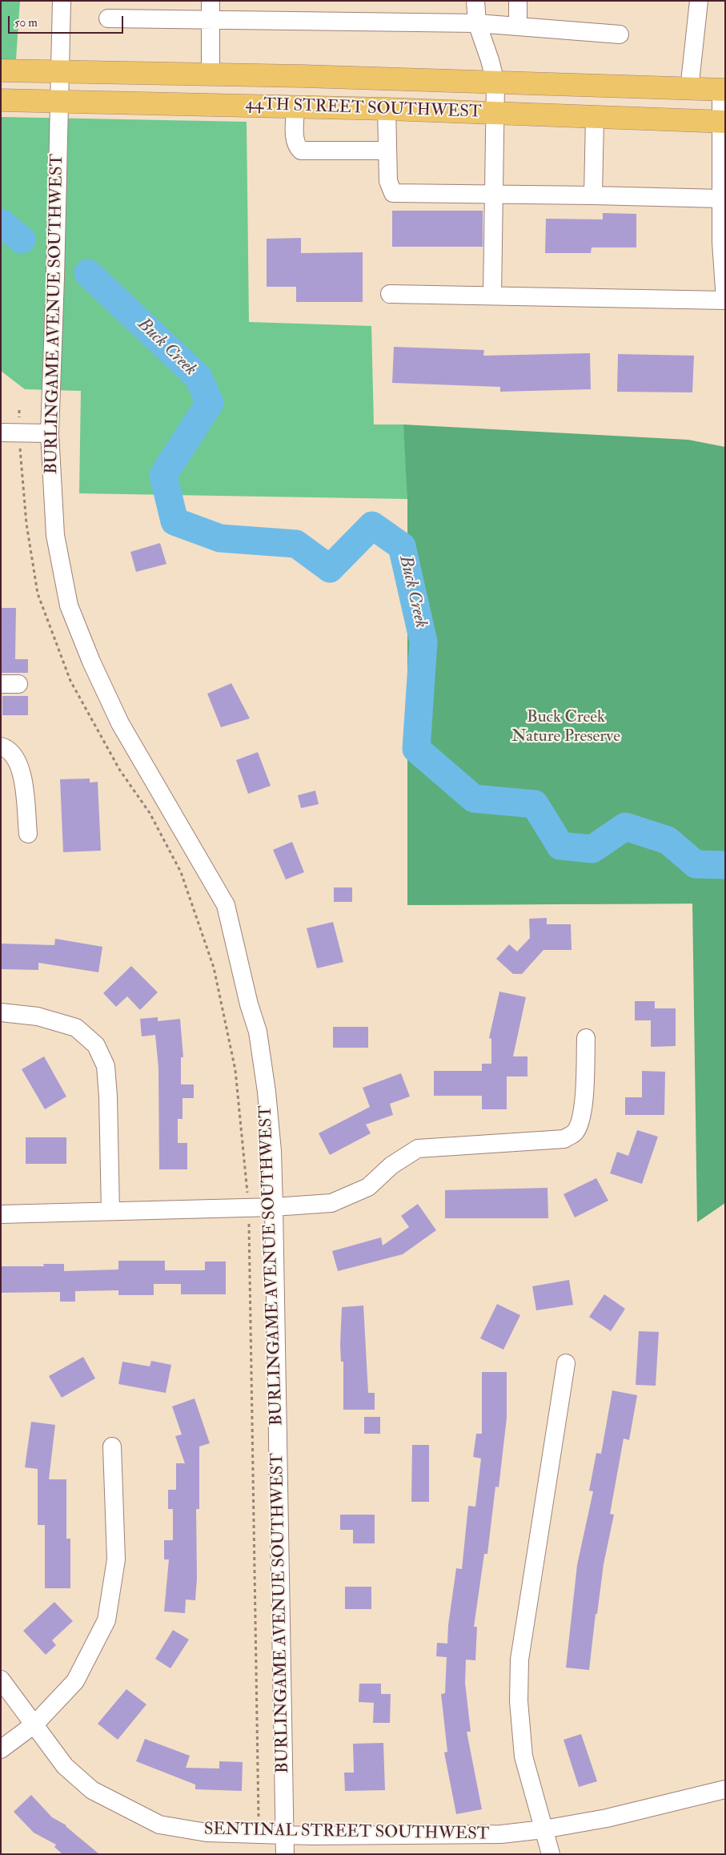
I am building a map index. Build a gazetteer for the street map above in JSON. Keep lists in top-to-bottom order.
{
  "streets": {
    "main road": ["44TH STREET SOUTHWEST"],
    "street": ["BURLINGAME AVENUE SOUTHWEST", "SENTINAL STREET SOUTHWEST"]
  },
  "crossings": [
    ["44TH STREET SOUTHWEST", "BURLINGAME AVENUE SOUTHWEST"],
    ["BURLINGAME AVENUE SOUTHWEST", "SENTINAL STREET SOUTHWEST"]
  ],
  "water": ["Buck Creek"],
  "parks": ["Buck Creek Nature Preserve"],
  "scale_bar": "50 m"
}
